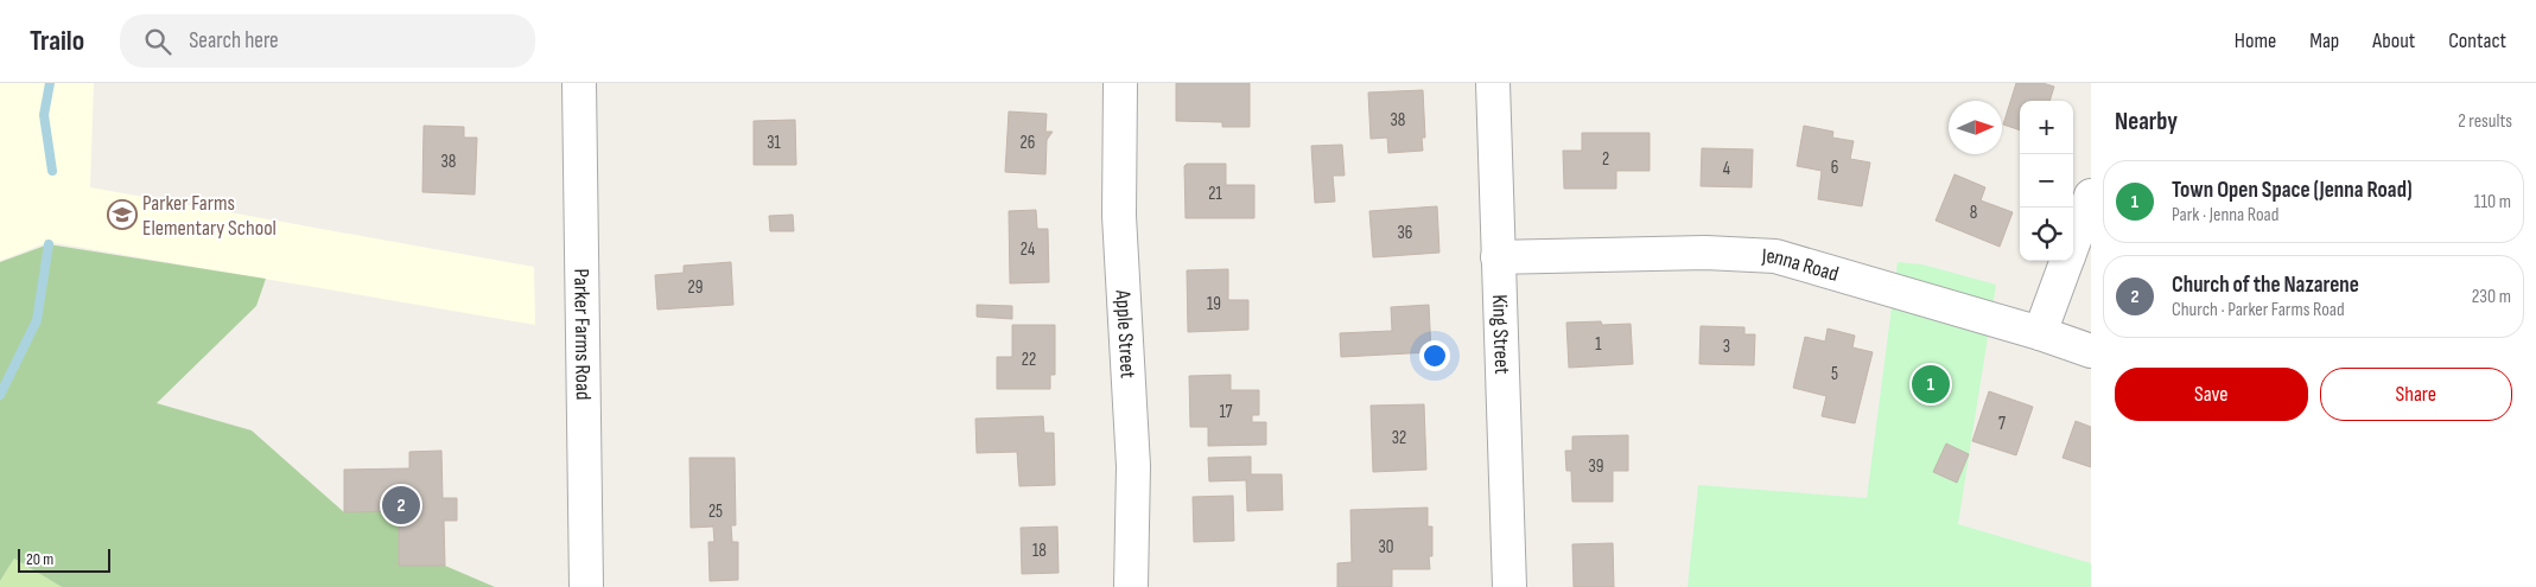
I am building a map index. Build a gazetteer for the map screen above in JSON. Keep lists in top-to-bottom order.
{
  "streets": {
    "street": [
      "Jenna Road",
      "Parker Farms Road",
      "Apple Street",
      "King Street"
    ]
  },
  "crossings": [
    ["Jenna Road", "King Street"]
  ],
  "places": {
    "school or university": ["Parker Farms Elementary School"]
  },
  "house_numbers": [
    "38",
    "31",
    "26",
    "2",
    "38",
    "6",
    "4",
    "21",
    "8",
    "36",
    "24",
    "29",
    "19",
    "1",
    "3",
    "22",
    "5",
    "17",
    "7",
    "32",
    "39",
    "25",
    "30",
    "18"
  ],
  "scale_bar": "20 m",
  "north": "right",
  "page": {
    "header": "Trailo",
    "search": "Search here",
    "nav": [
      "Home",
      "Map",
      "About",
      "Contact"
    ],
    "heading": ["Nearby", "2 results"],
    "map_buttons": ["+", "−"],
    "list": [
      {
        "mark": "1",
        "name": "Town Open Space (Jenna Road)",
        "note": "Park · Jenna Road",
        "value": "110 m"
      },
      {
        "mark": "2",
        "name": "Church of the Nazarene",
        "note": "Church · Parker Farms Road",
        "value": "230 m"
      }
    ],
    "buttons": ["Save", "Share"],
    "pins": ["1", "2"],
    "scale": "20 m"
  }
}
